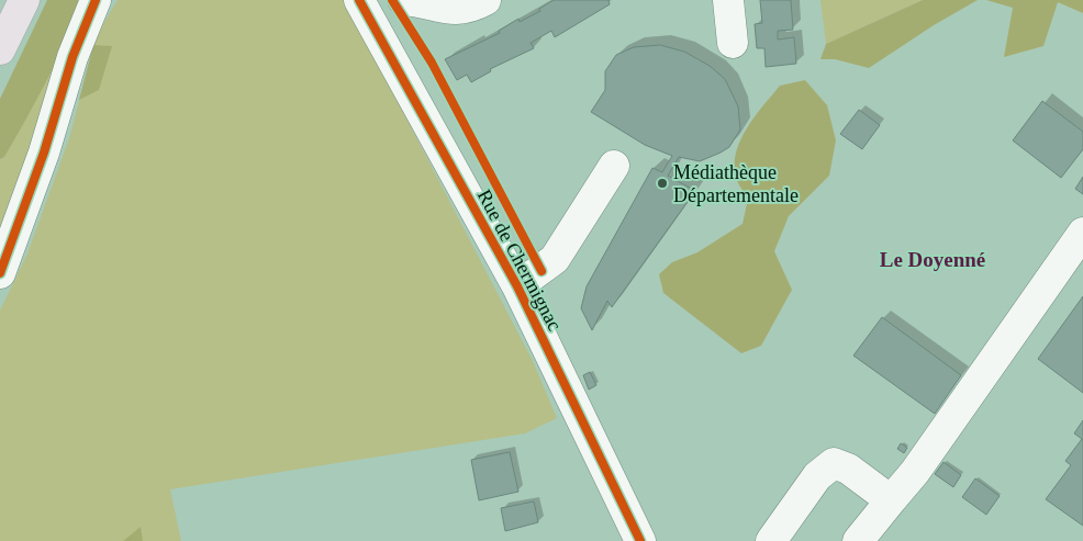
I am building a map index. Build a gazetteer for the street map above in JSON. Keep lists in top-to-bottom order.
{
  "streets": {
    "street": ["Rue de Chermignac"]
  },
  "districts": ["Le Doyenné"],
  "places": ["Médiathèque Départementale"]
}
